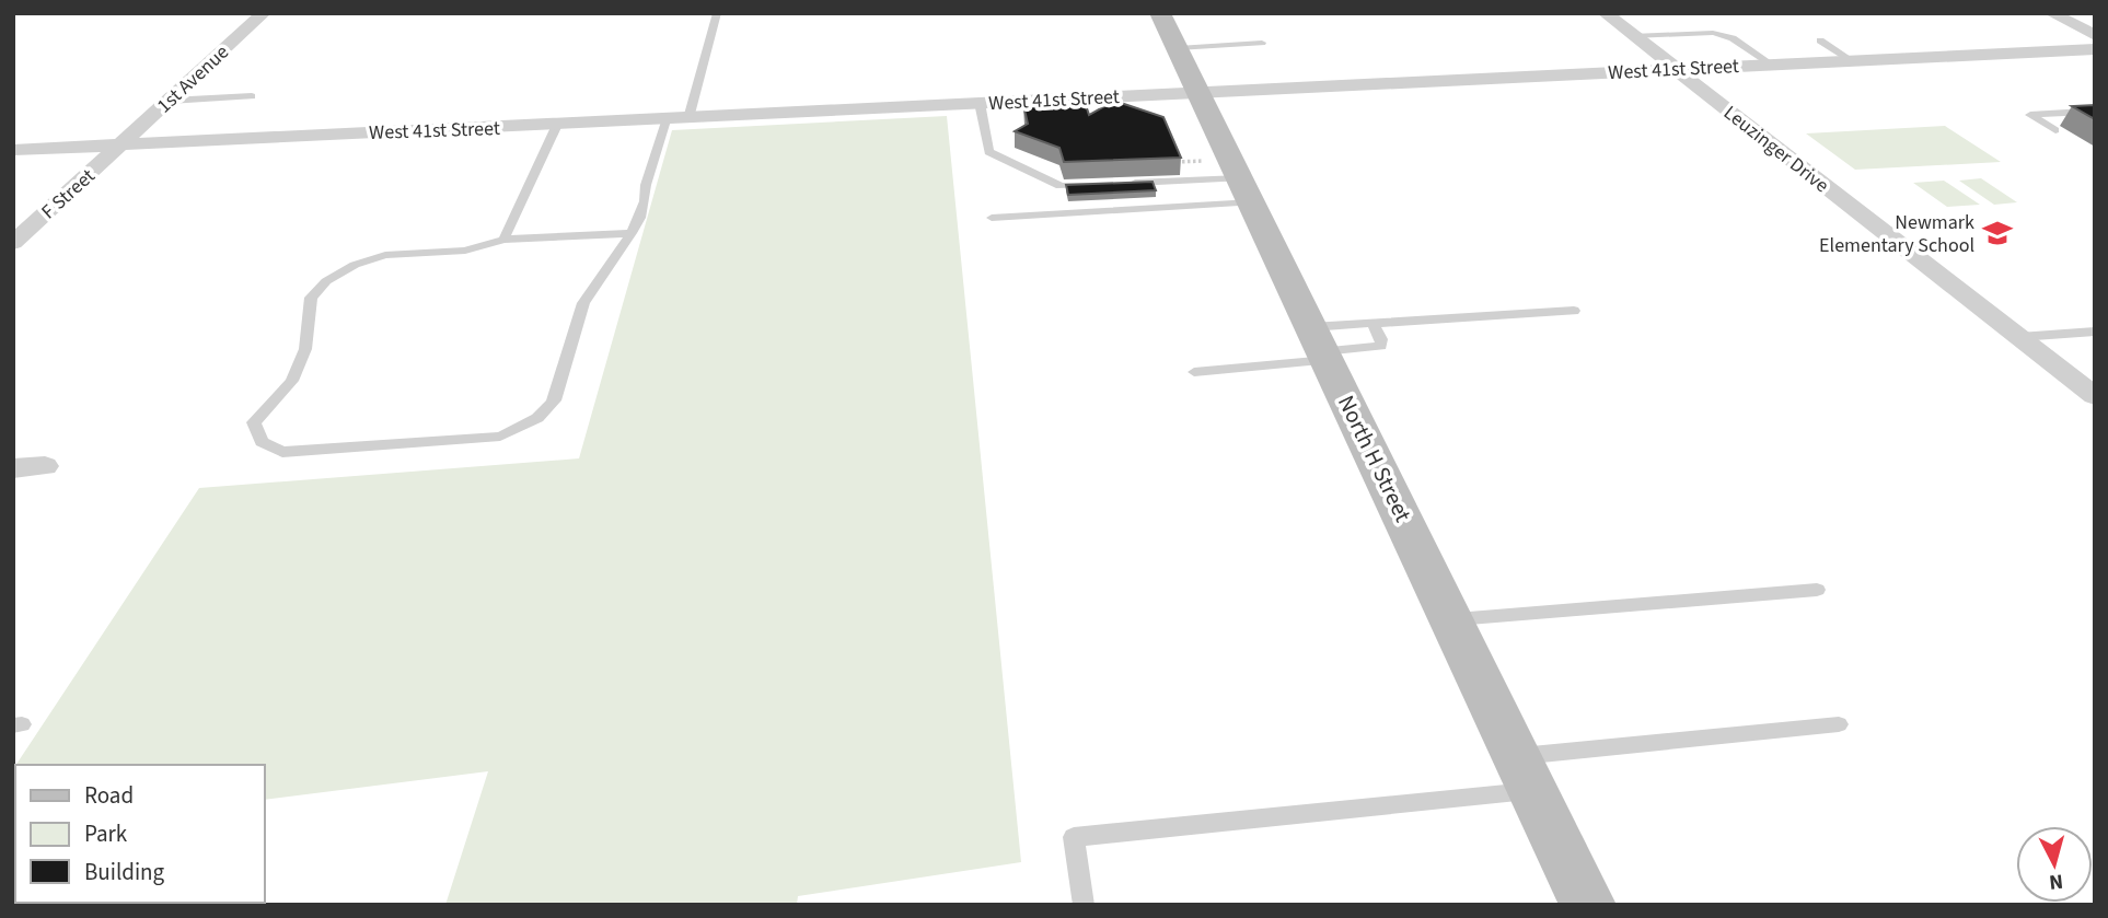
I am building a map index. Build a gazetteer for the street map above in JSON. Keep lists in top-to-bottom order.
{
  "streets": {
    "street": [
      "West 41st Street",
      "1st Avenue",
      "Leuzinger Drive",
      "F Street",
      "North H Street"
    ]
  },
  "crossings": [
    ["West 41st Street", "1st Avenue"],
    ["West 41st Street", "Leuzinger Drive"],
    ["West 41st Street", "F Street"],
    ["West 41st Street", "North H Street"],
    ["1st Avenue", "F Street"]
  ],
  "places": {
    "school or university": ["Newmark Elementary School"]
  },
  "legend": ["Road", "Park", "Building"],
  "north": "bottom"
}
